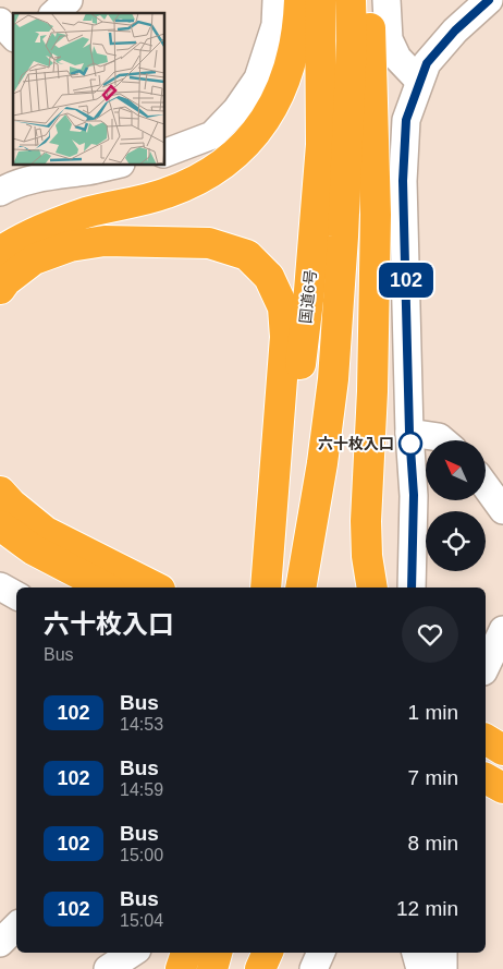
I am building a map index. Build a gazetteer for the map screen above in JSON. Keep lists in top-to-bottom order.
{
  "streets": {
    "highway": ["国道6号"]
  },
  "places": ["六十枚入口"],
  "lines": ["bus line 102"],
  "north": "top left",
  "page": {
    "on_map": "102",
    "heading": ["六十枚入口", "Bus"],
    "list": [
      {
        "mark": "102",
        "name": "Bus",
        "note": "14:53",
        "value": "1 min"
      },
      {
        "mark": "102",
        "name": "Bus",
        "note": "14:59",
        "value": "7 min"
      },
      {
        "mark": "102",
        "name": "Bus",
        "note": "15:00",
        "value": "8 min"
      },
      {
        "mark": "102",
        "name": "Bus",
        "note": "15:04",
        "value": "12 min"
      }
    ]
  }
}
